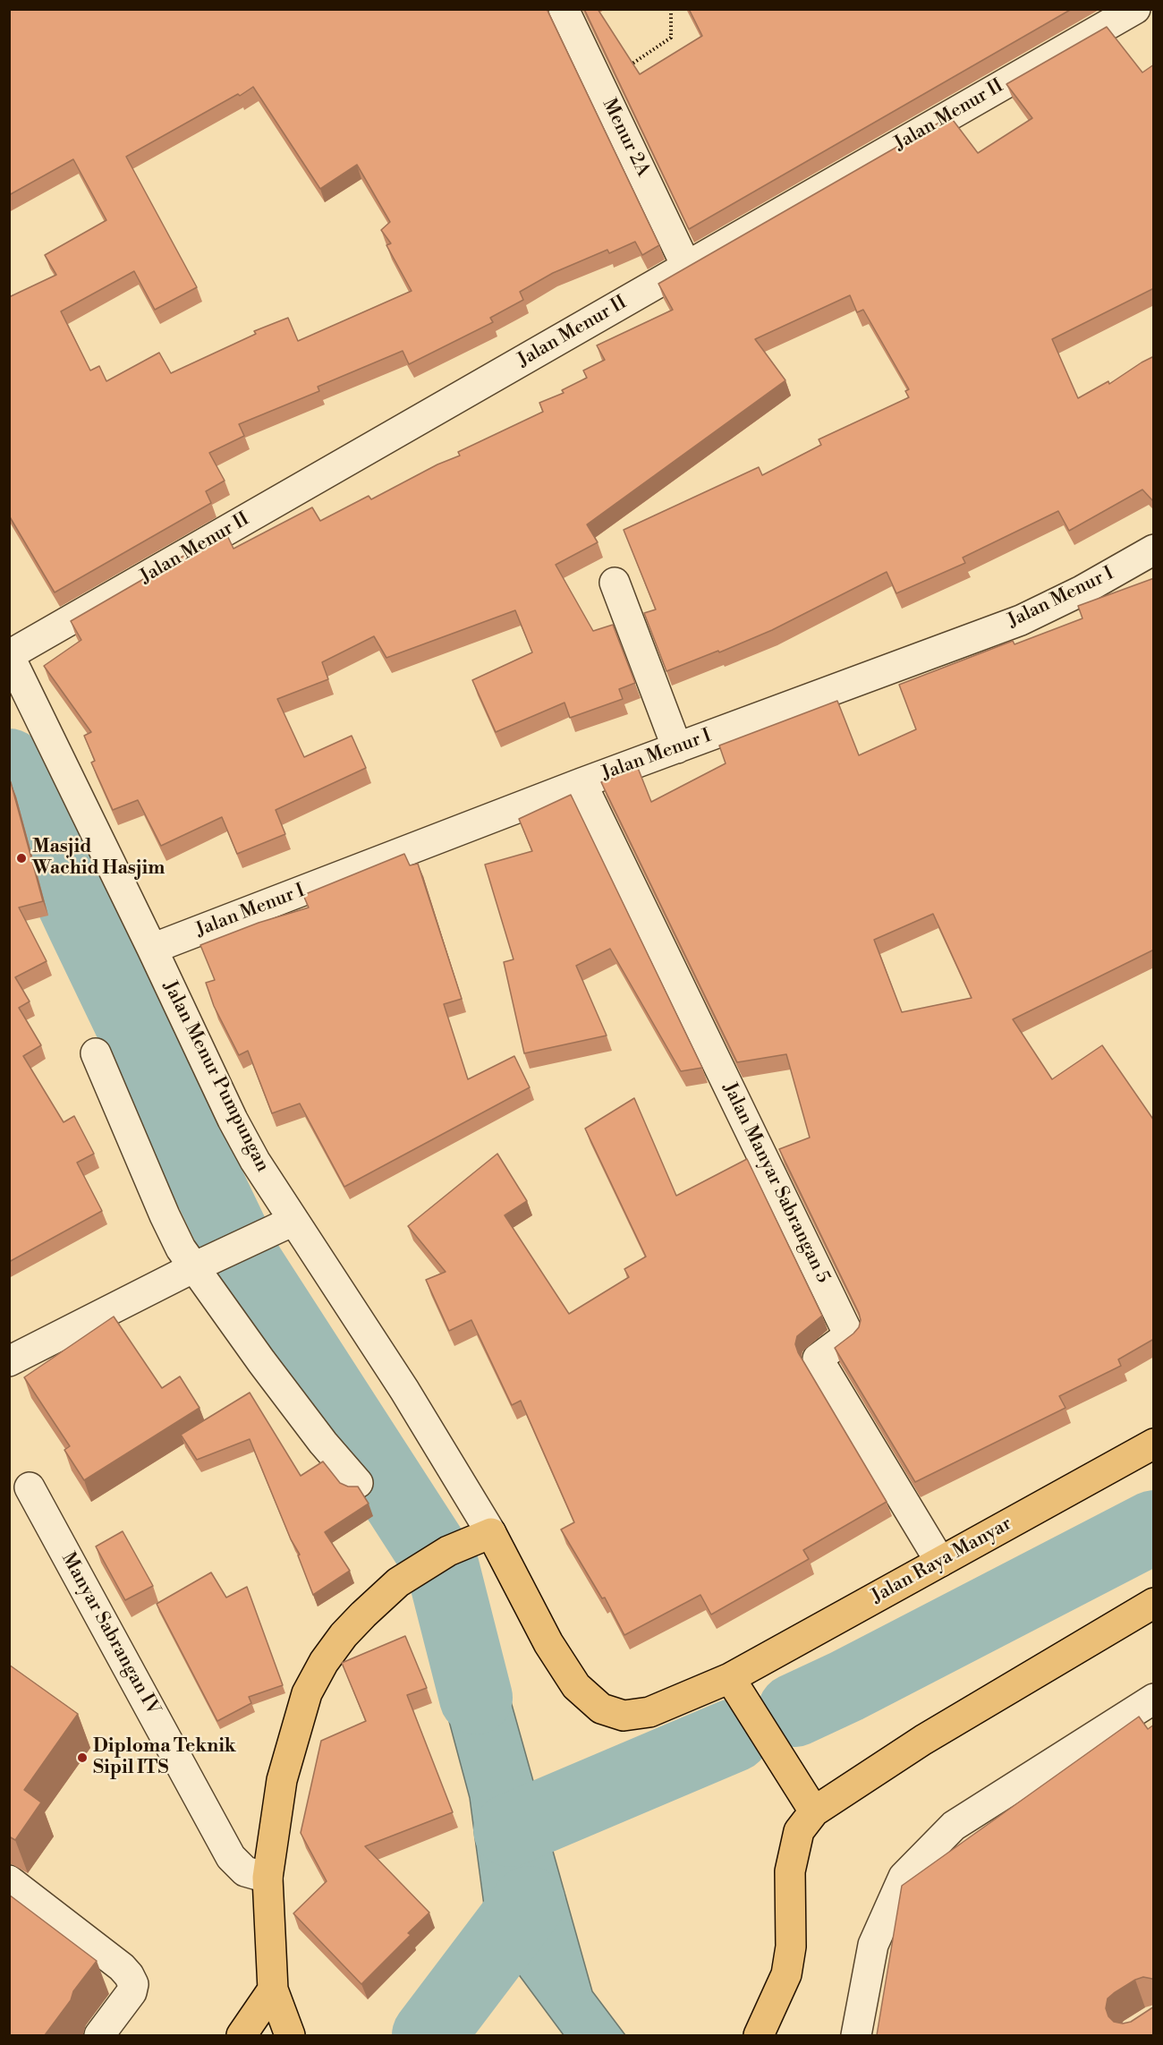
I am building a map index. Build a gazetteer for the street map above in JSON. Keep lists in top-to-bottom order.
{
  "streets": {
    "main road": ["Jalan Raya Manyar"],
    "street": [
      "Jalan Menur II",
      "Menur 2A",
      "Jalan Menur I",
      "Jalan Menur Pumpungan",
      "Jalan Manyar Sabrangan 5",
      "Manyar Sabrangan IV"
    ]
  },
  "crossings": [
    ["Jalan Menur II", "Menur 2A"],
    ["Jalan Menur II", "Jalan Menur Pumpungan"],
    ["Jalan Menur I", "Jalan Menur Pumpungan"],
    ["Jalan Menur I", "Jalan Manyar Sabrangan 5"],
    ["Jalan Menur Pumpungan", "Jalan Raya Manyar"],
    ["Jalan Manyar Sabrangan 5", "Jalan Raya Manyar"]
  ],
  "places": ["Masjid Wachid Hasjim", "Diploma Teknik Sipil ITS"]
}
